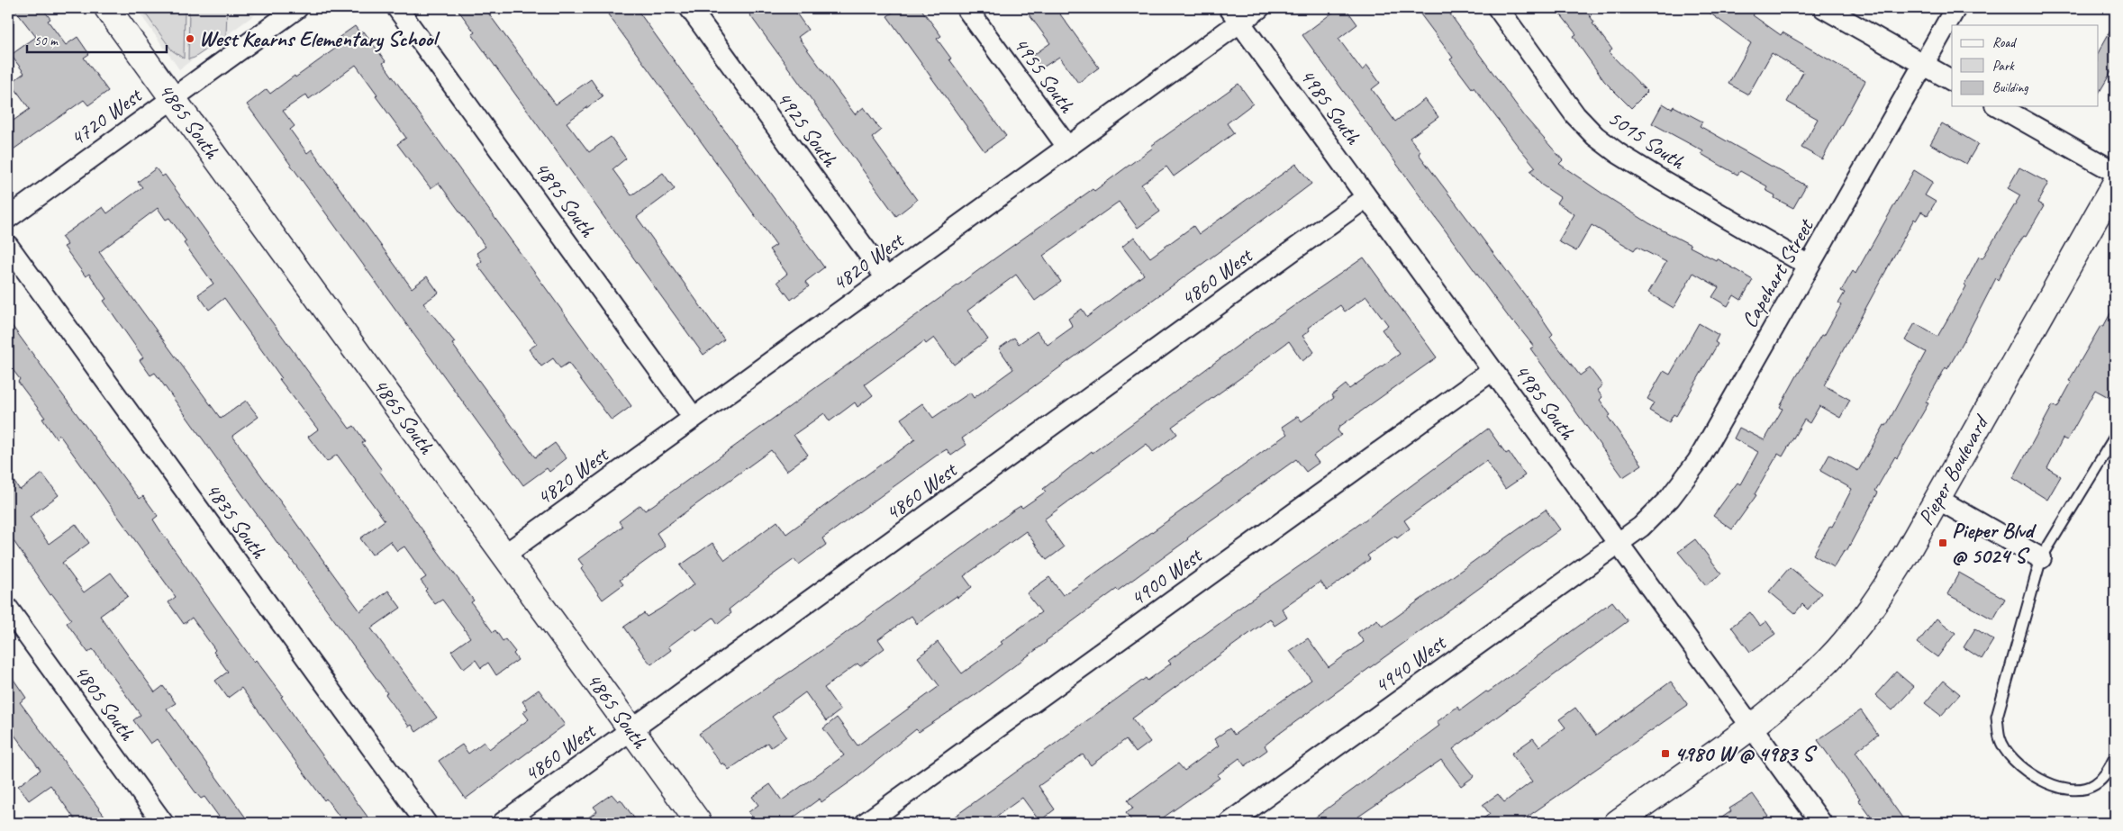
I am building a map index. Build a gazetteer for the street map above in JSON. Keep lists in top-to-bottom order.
{
  "streets": {
    "street": [
      "4955 South",
      "4985 South",
      "4720 West",
      "4865 South",
      "4925 South",
      "5015 South",
      "4895 South",
      "4820 West",
      "Capehart Street",
      "4860 West",
      "Pieper Boulevard",
      "4835 South",
      "4900 West",
      "4940 West",
      "4805 South"
    ]
  },
  "crossings": [
    ["4955 South", "4820 West"],
    ["4985 South", "4820 West"],
    ["4985 South", "Capehart Street"],
    ["4985 South", "4860 West"],
    ["4985 South", "Pieper Boulevard"],
    ["4985 South", "4900 West"],
    ["4985 South", "4940 West"],
    ["4720 West", "4865 South"],
    ["4865 South", "4820 West"],
    ["4865 South", "4860 West"],
    ["4925 South", "4820 West"],
    ["5015 South", "Capehart Street"],
    ["4895 South", "4820 West"],
    ["Capehart Street", "4940 West"]
  ],
  "places": {
    "other": ["West Kearns Elementary School"],
    "transit": ["Pieper Blvd @ 5024 S", "4980 W @ 4983 S"]
  },
  "legend": ["Road", "Park", "Building"],
  "scale_bar": "50 m"
}
